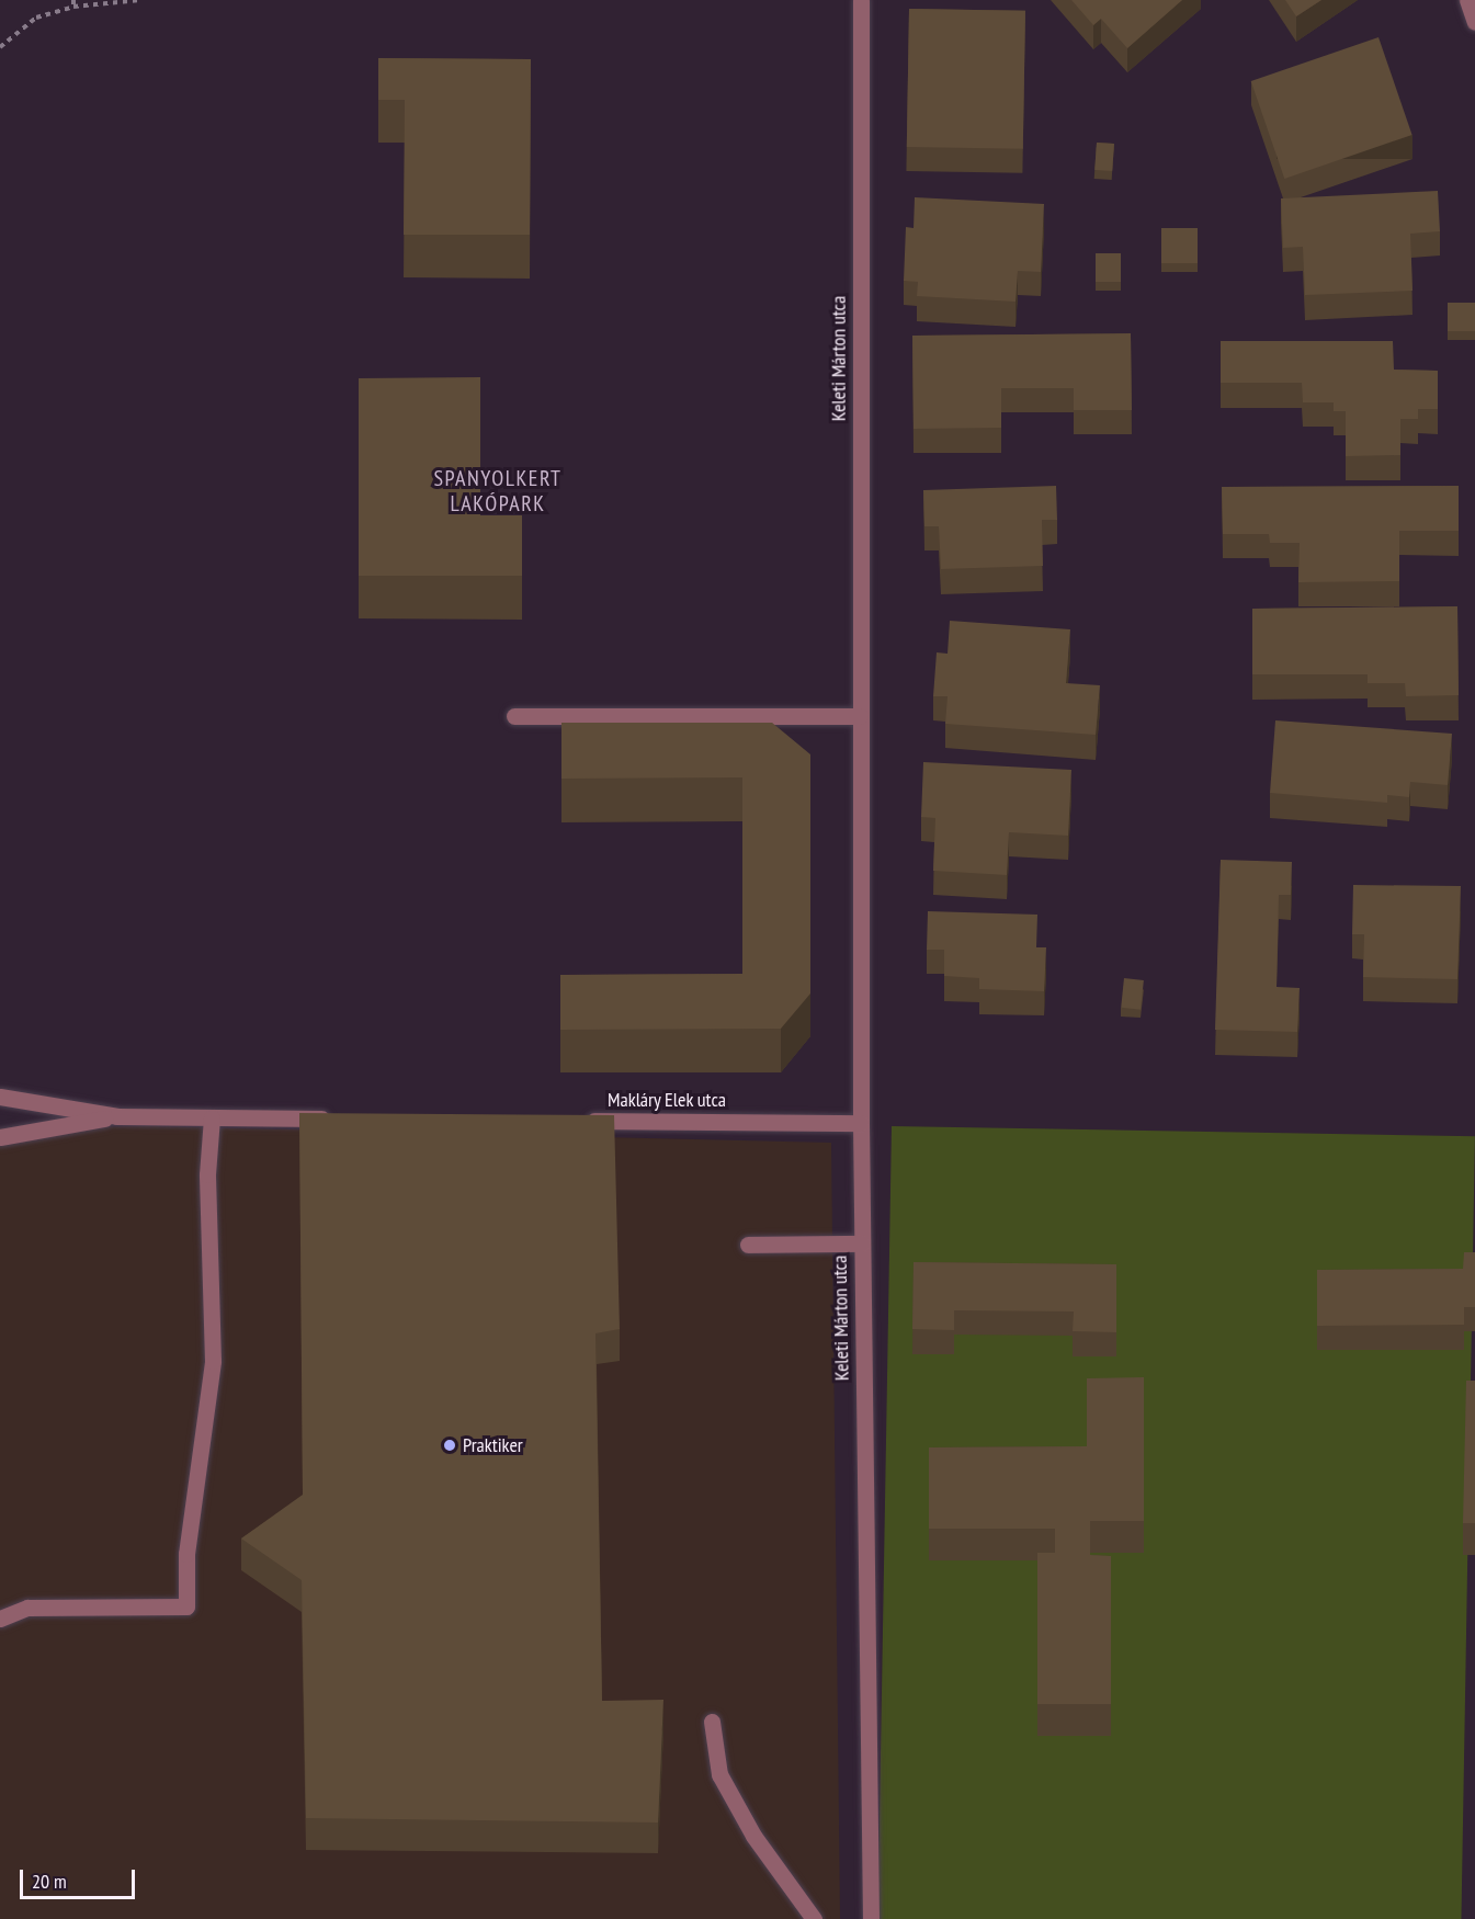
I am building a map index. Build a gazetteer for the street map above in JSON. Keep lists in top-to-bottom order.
{
  "streets": {
    "street": ["Keleti Márton utca", "Makláry Elek utca"]
  },
  "crossings": [
    ["Keleti Márton utca", "Makláry Elek utca"]
  ],
  "districts": ["SPANYOLKERT LAKÓPARK"],
  "places": ["Praktiker"],
  "scale_bar": "20 m"
}
